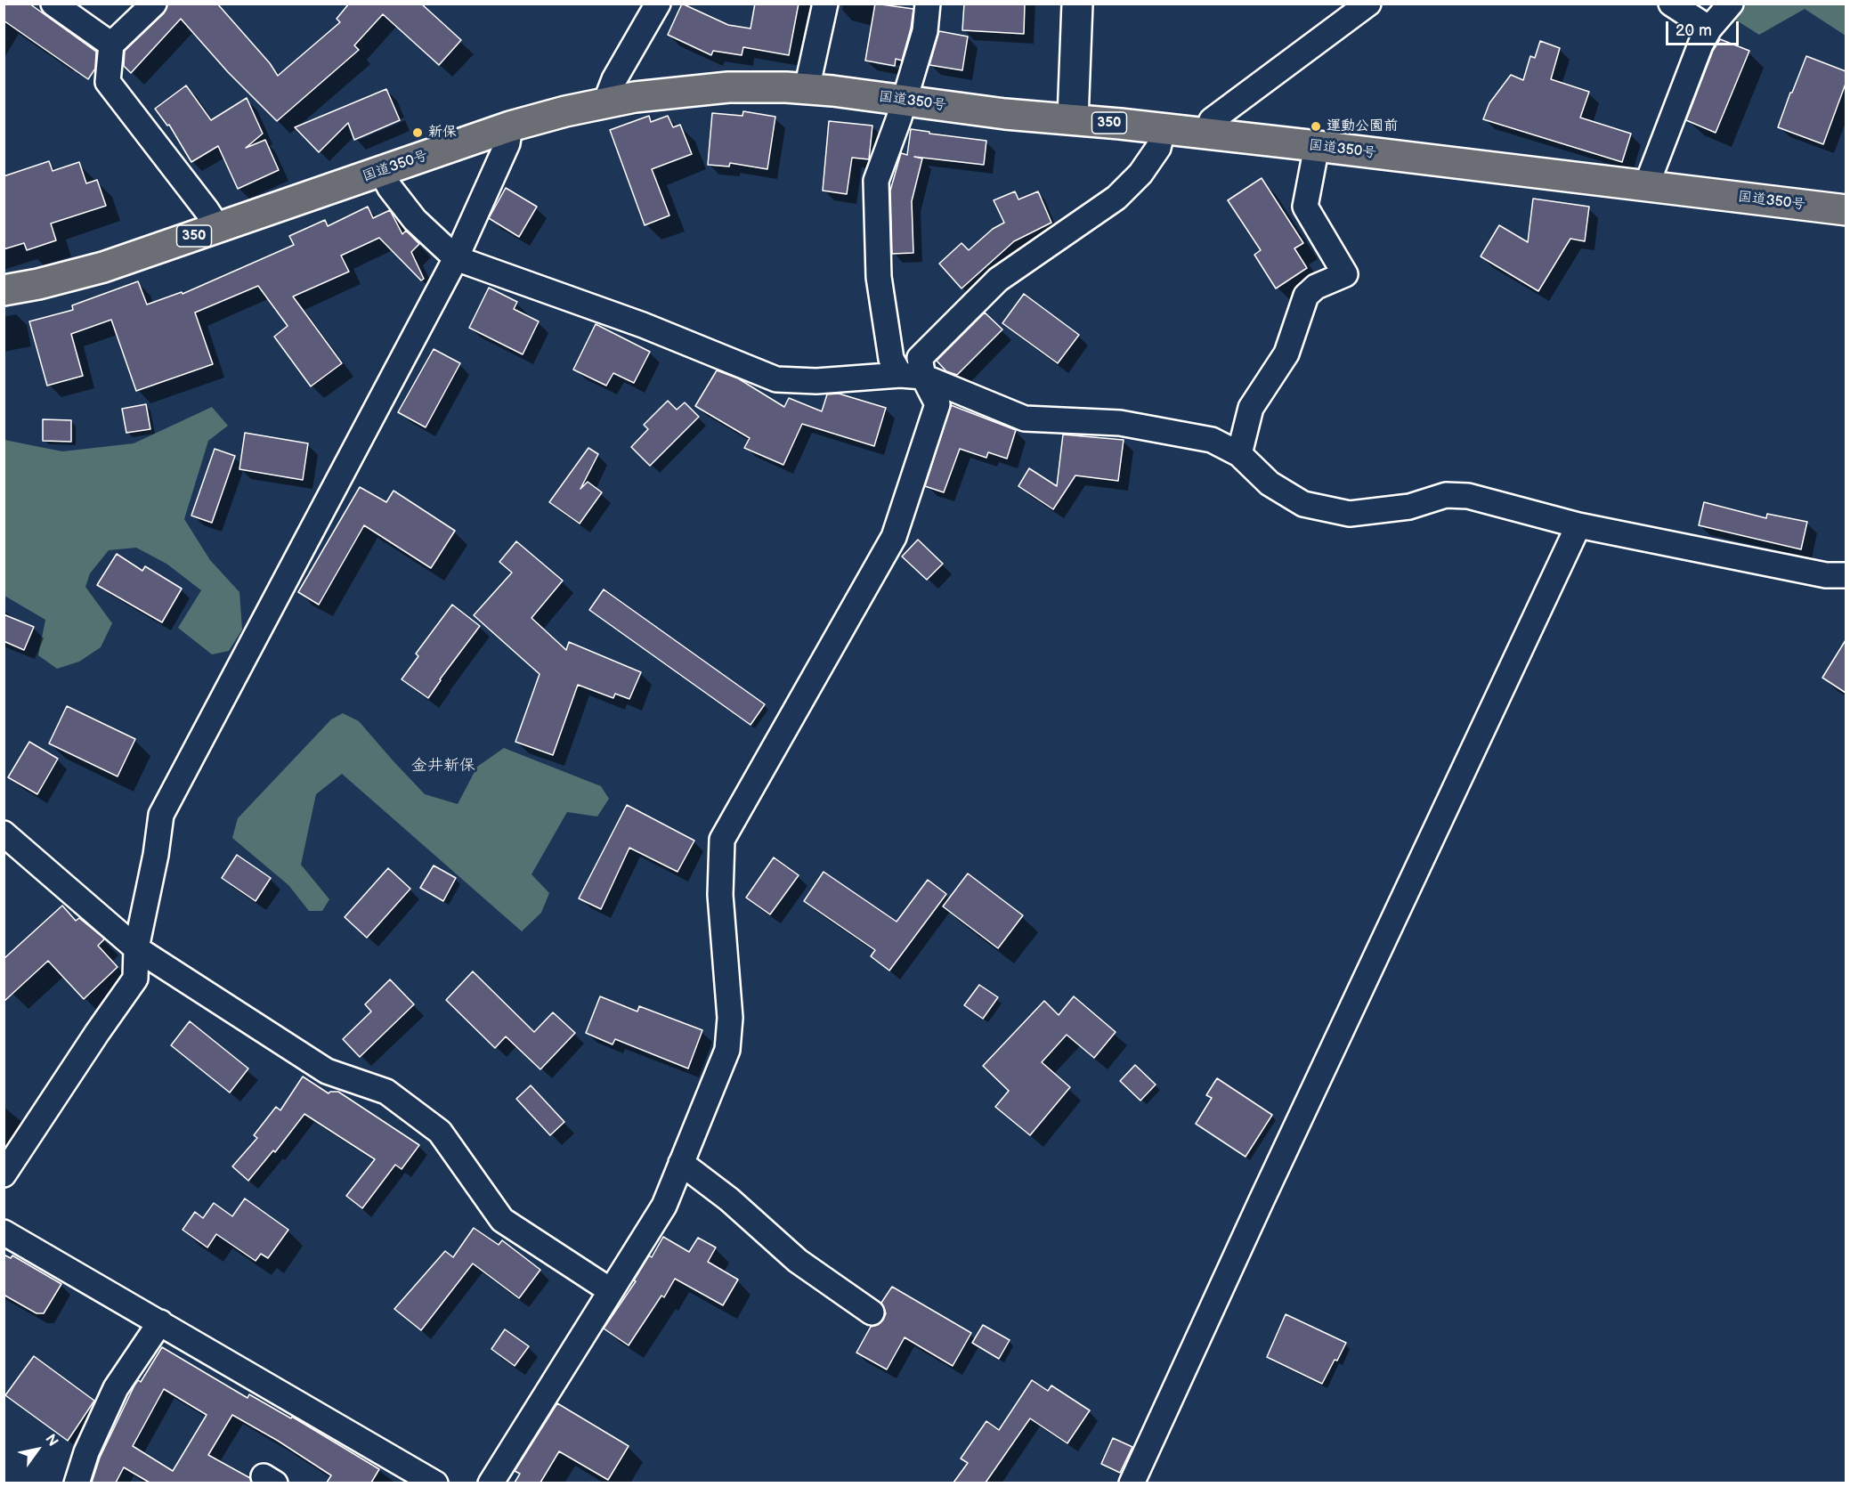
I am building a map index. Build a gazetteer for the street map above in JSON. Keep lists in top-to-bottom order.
{
  "streets": {
    "highway": ["国道350号", "350"]
  },
  "districts": ["金井新保"],
  "places": ["運動公園前", "新保"],
  "scale_bar": "20 m",
  "north": "top right"
}
